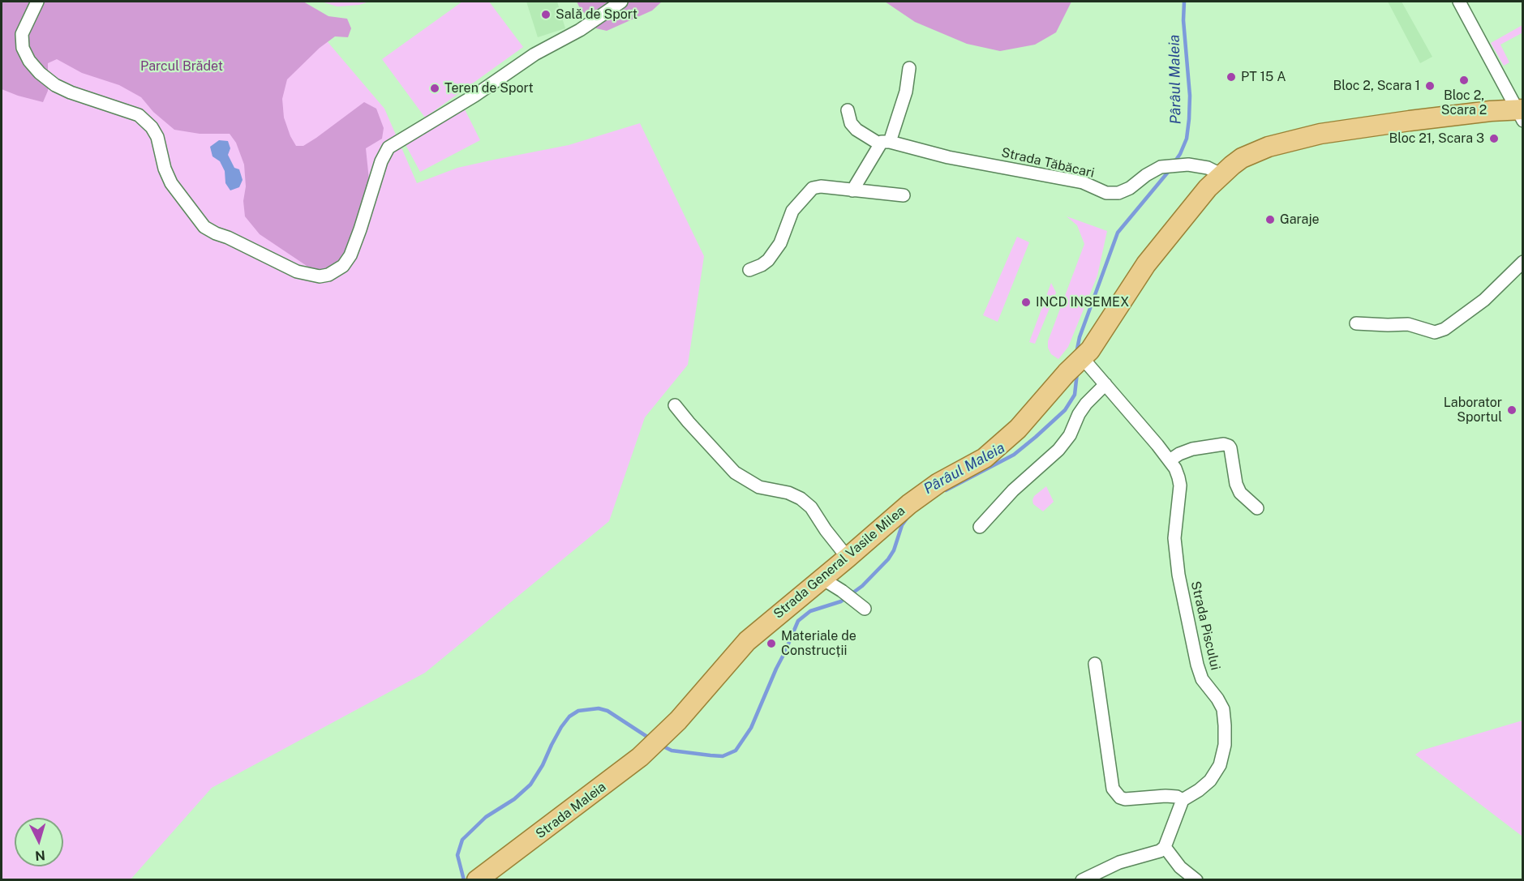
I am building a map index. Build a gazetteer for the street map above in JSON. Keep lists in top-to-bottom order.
{
  "streets": {
    "main road": ["Strada General Vasile Milea", "Strada Maleia"],
    "street": ["Strada Tăbăcari", "Strada Piscului"]
  },
  "crossings": [
    ["Strada Tăbăcari", "Strada General Vasile Milea"],
    ["Strada General Vasile Milea", "Strada Piscului"],
    ["Strada General Vasile Milea", "Strada Maleia"]
  ],
  "water": ["Pârâul Maleia"],
  "parks": ["Parcul Brădet"],
  "places": [
    "Sală de Sport",
    "PT 15 A",
    "Bloc 2, Scara 2",
    "Bloc 2, Scara 1",
    "Teren de Sport",
    "Bloc 21, Scara 3",
    "Garaje",
    "INCD INSEMEX",
    "Laborator Sportul",
    "Materiale de Construcții"
  ],
  "north": "bottom"
}
